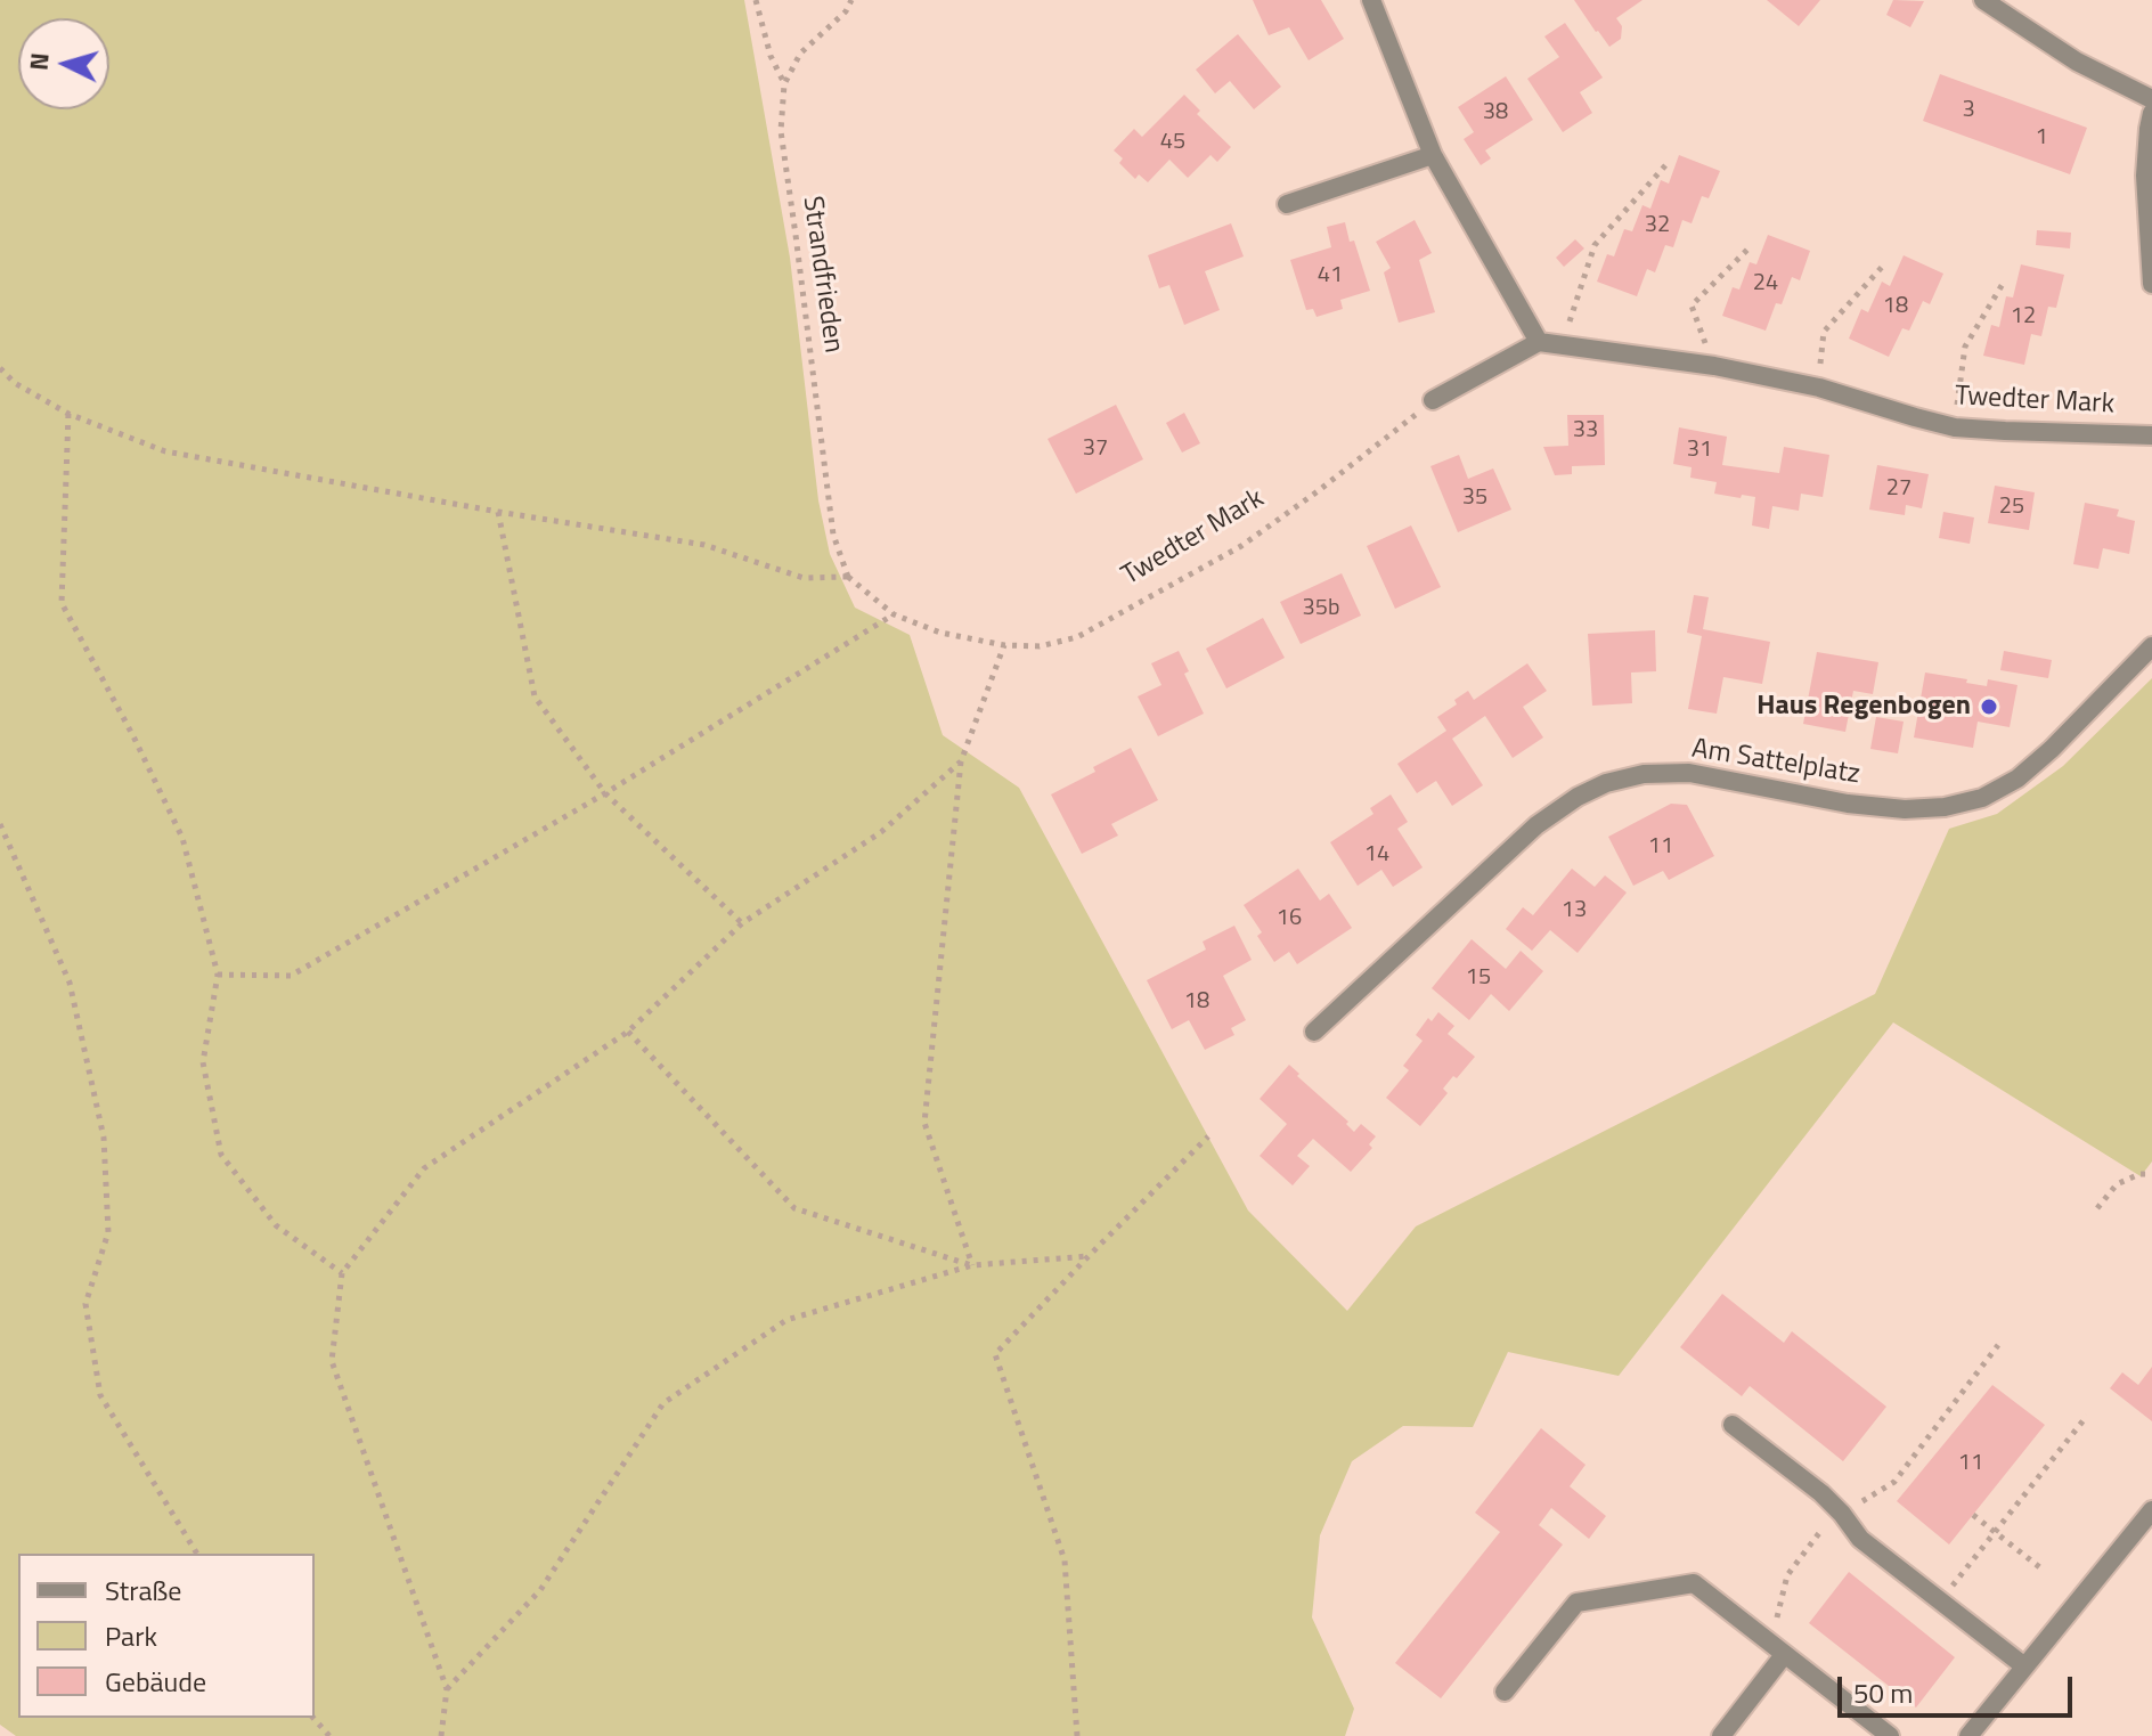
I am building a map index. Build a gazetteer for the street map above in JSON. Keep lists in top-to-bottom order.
{
  "streets": {
    "street": ["Twedter Mark", "Am Sattelplatz"],
    "path": ["Strandfrieden"]
  },
  "crossings": [
    ["Strandfrieden", "Twedter Mark"]
  ],
  "places": ["Haus Regenbogen"],
  "house_numbers": [
    "3",
    "38",
    "1",
    "45",
    "32",
    "41",
    "24",
    "18",
    "12",
    "33",
    "37",
    "31",
    "27",
    "35",
    "25",
    "35b",
    "11",
    "14",
    "13",
    "16",
    "15",
    "18",
    "11"
  ],
  "legend": ["Straße", "Park", "Gebäude"],
  "scale_bar": "50 m",
  "north": "left"
}
